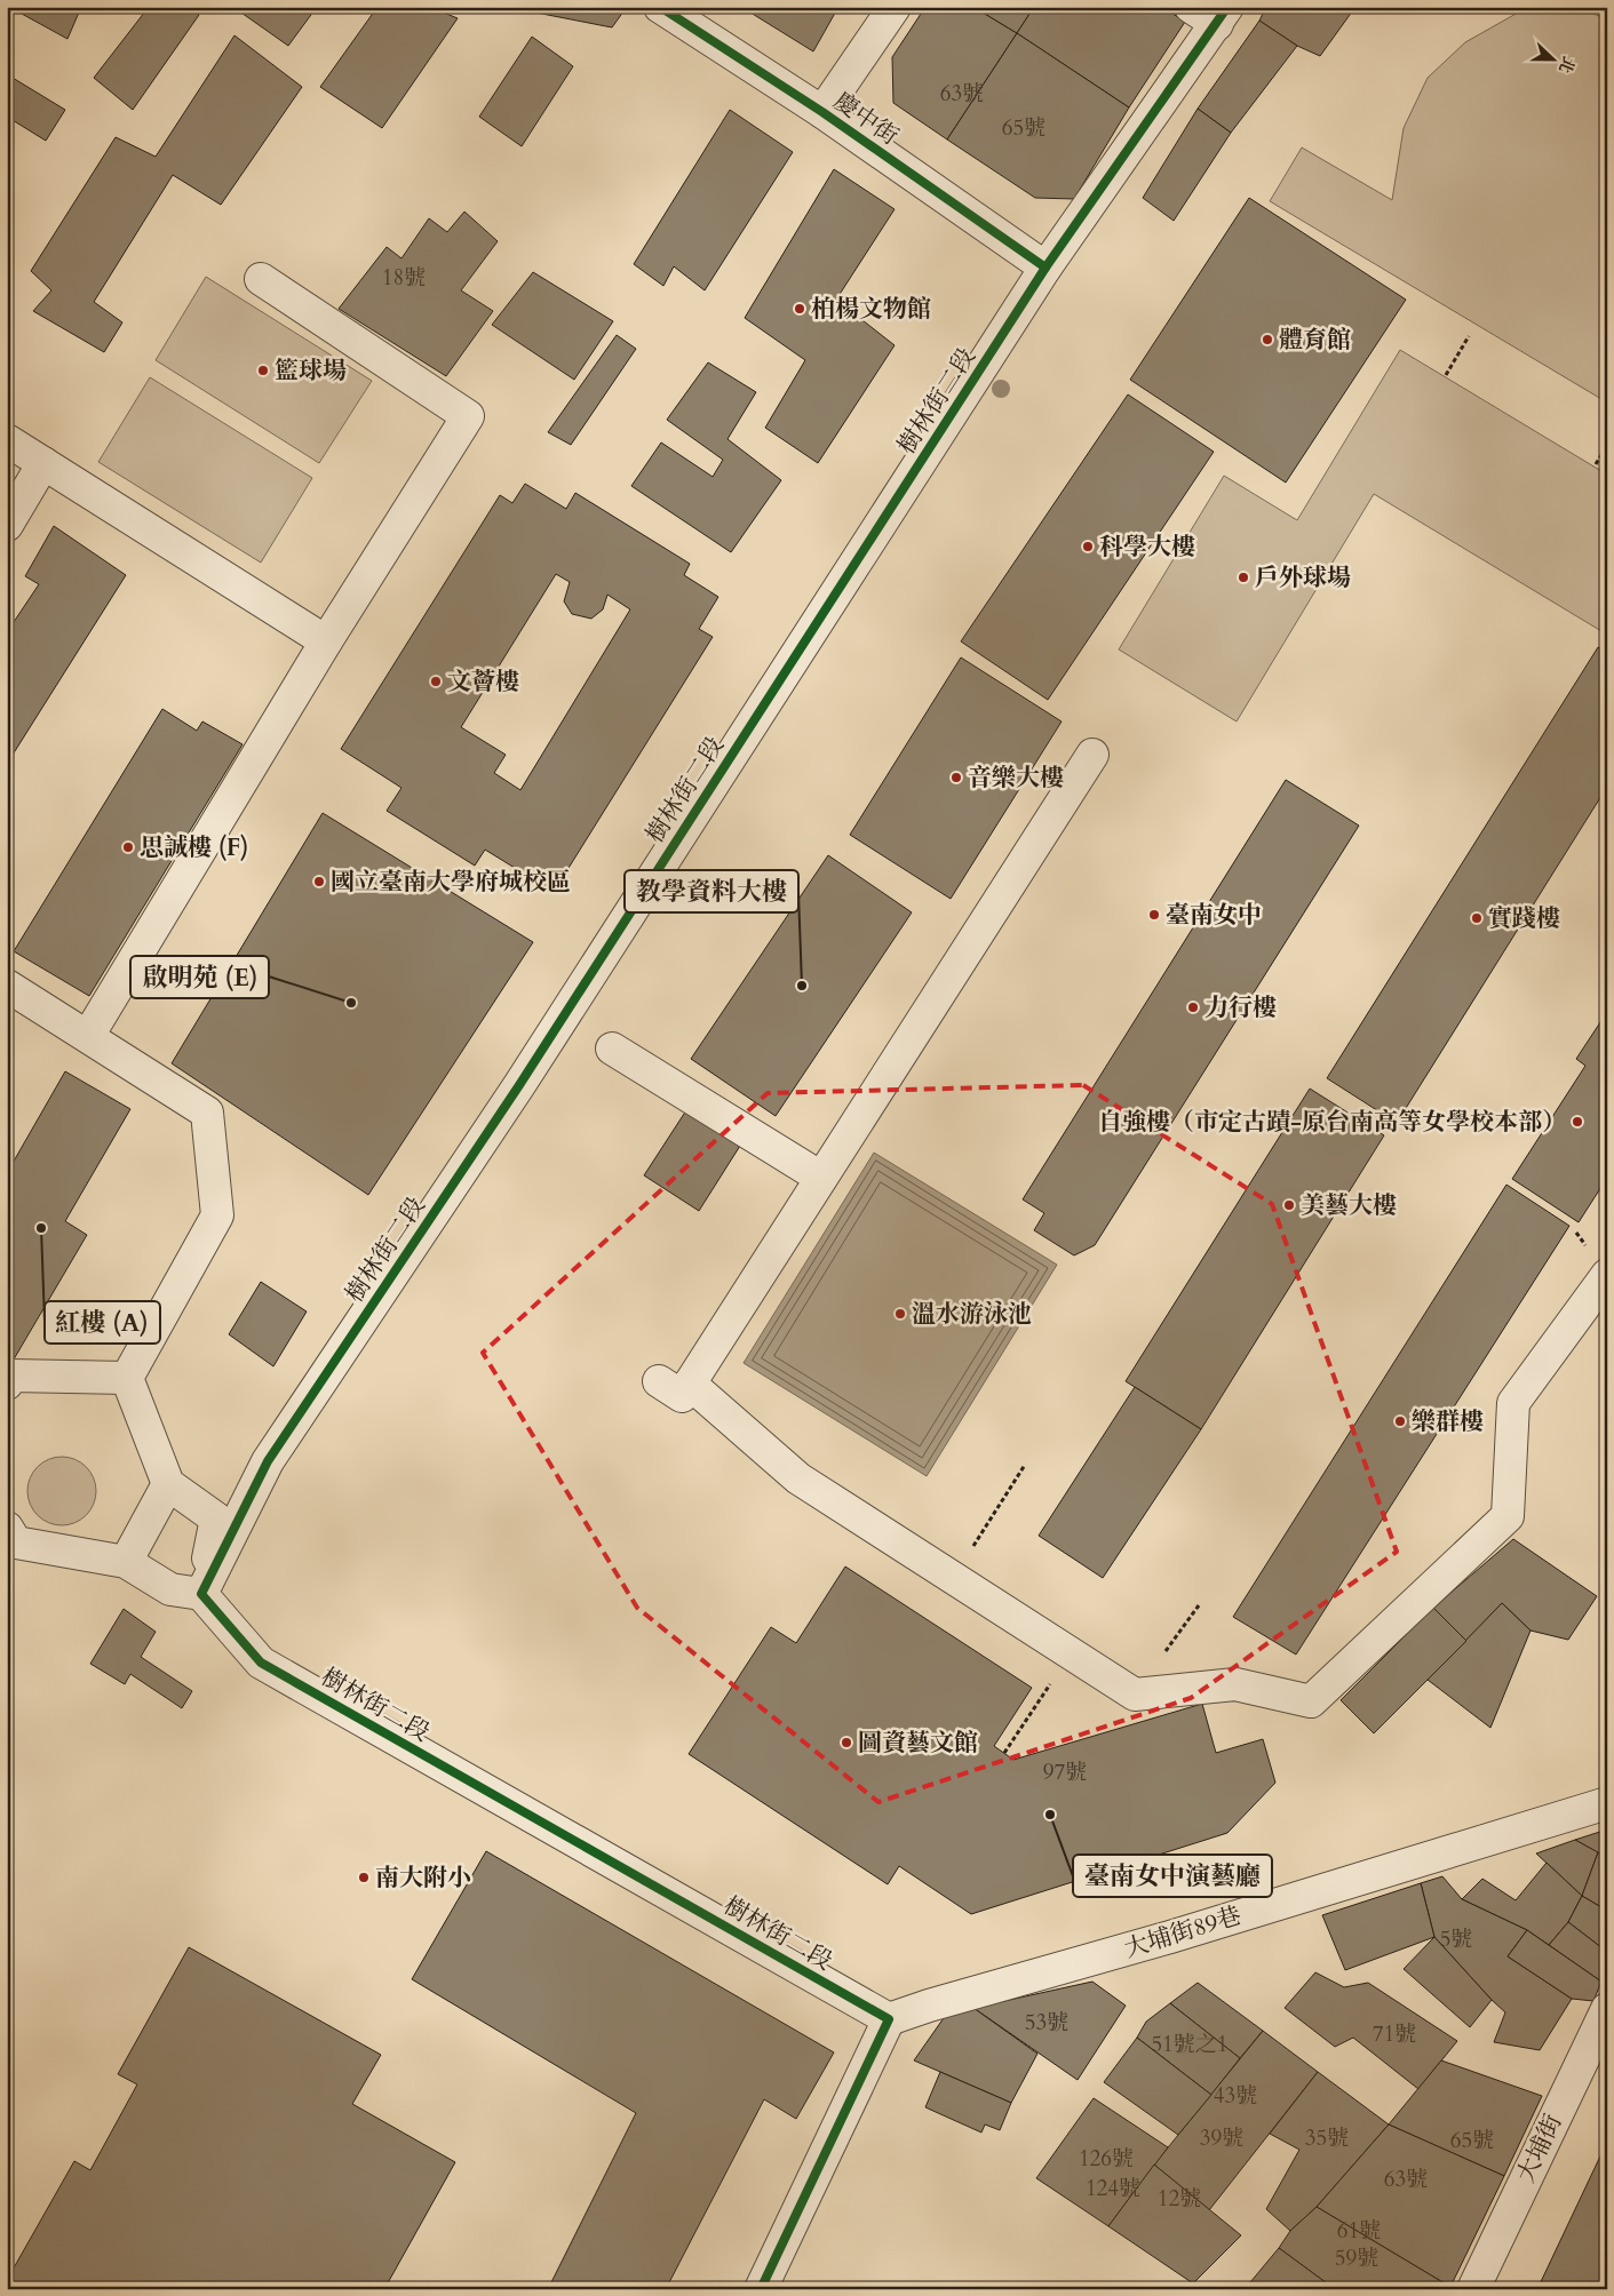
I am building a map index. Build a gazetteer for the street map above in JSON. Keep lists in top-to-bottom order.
{
  "streets": {
    "street": [
      "慶中街",
      "樹林街二段",
      "大埔街89巷",
      "大埔街"
    ]
  },
  "crossings": [
    ["慶中街", "樹林街二段"],
    ["樹林街二段", "大埔街89巷"]
  ],
  "places": [
    "柏楊文物館",
    "體育館",
    "籃球場",
    "科學大樓",
    "戶外球場",
    "文薈樓",
    "音樂大樓",
    "思誠樓 (F)",
    "國立臺南大學府城校區",
    "臺南女中",
    "實踐樓",
    "教學資料大樓",
    "啟明苑 (E)",
    "力行樓",
    "自強樓（市定古蹟-原台南高等女學校本部）",
    "美藝大樓",
    "紅樓 (A)",
    "溫水游泳池",
    "樂群樓",
    "圖資藝文館",
    "臺南女中演藝廳",
    "南大附小"
  ],
  "house_numbers": [
    "63號",
    "65號",
    "18號",
    "97號",
    "5號",
    "53號",
    "71號",
    "51號之1",
    "43號",
    "39號",
    "35號",
    "65號",
    "126號",
    "63號",
    "124號",
    "12號",
    "61號",
    "59號"
  ],
  "north": "right"
}
